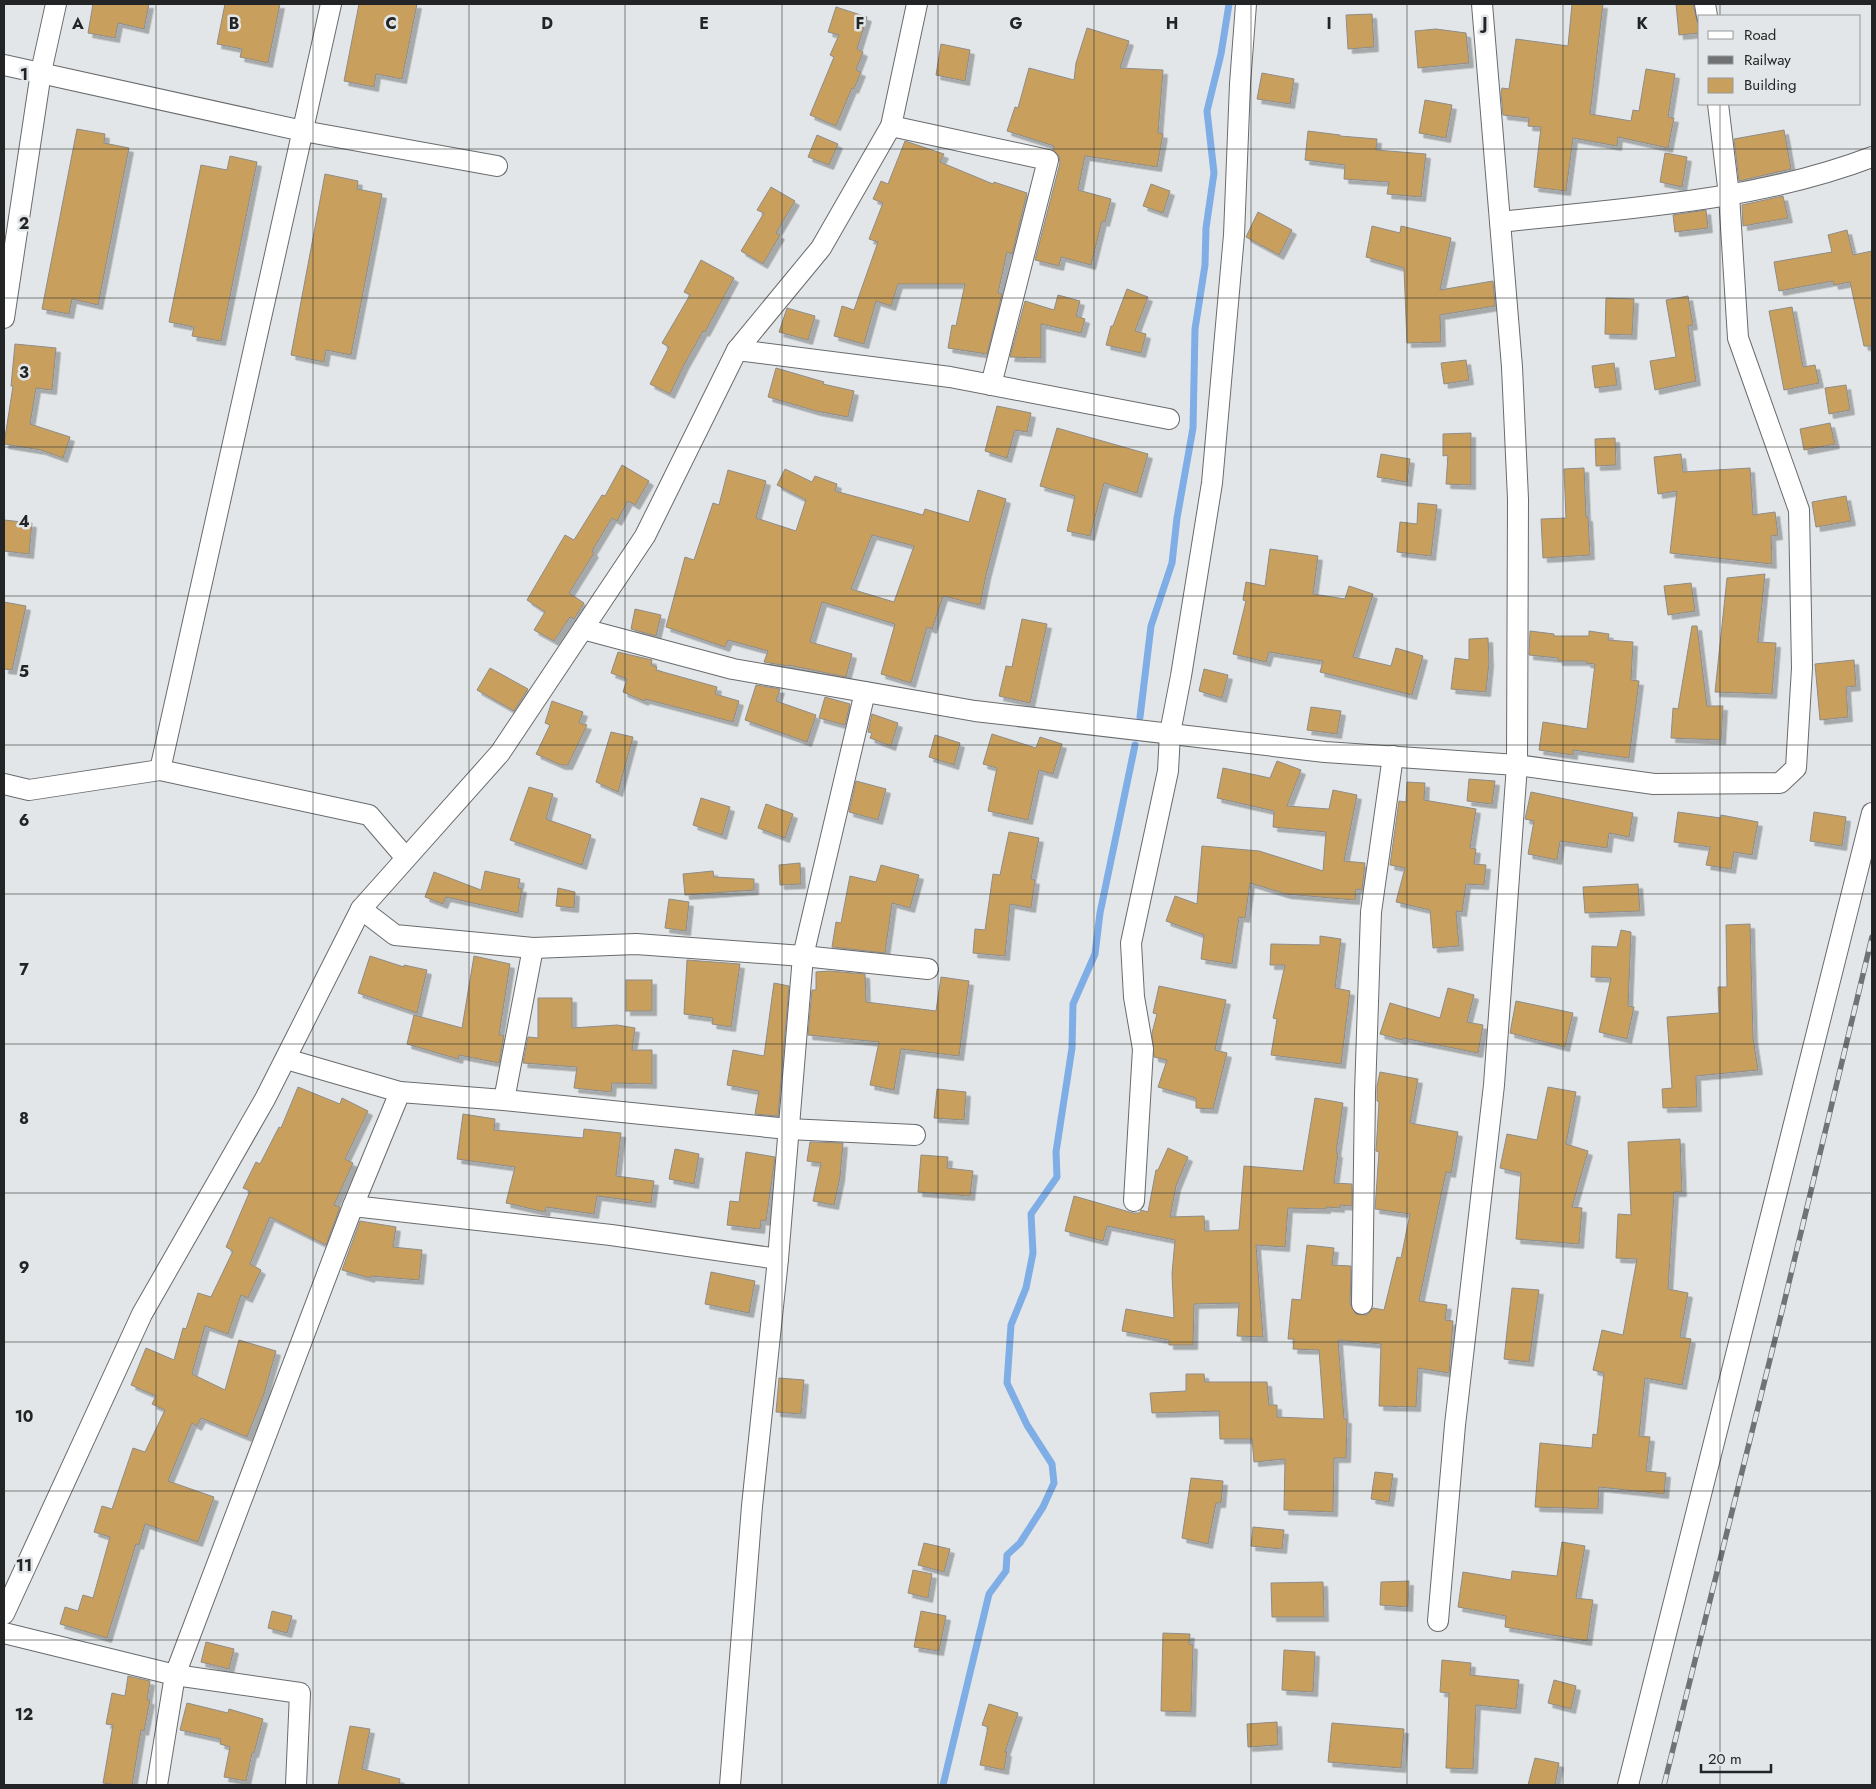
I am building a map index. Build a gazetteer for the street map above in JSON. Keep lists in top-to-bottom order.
{
  "legend": ["Road", "Railway", "Building"],
  "scale_bar": "20 m",
  "grid": {
    "columns": [
      "A",
      "B",
      "C",
      "D",
      "E",
      "F",
      "G",
      "H",
      "I",
      "J",
      "K"
    ],
    "rows": [
      "1",
      "2",
      "3",
      "4",
      "5",
      "6",
      "7",
      "8",
      "9",
      "10",
      "11",
      "12"
    ]
  }
}
